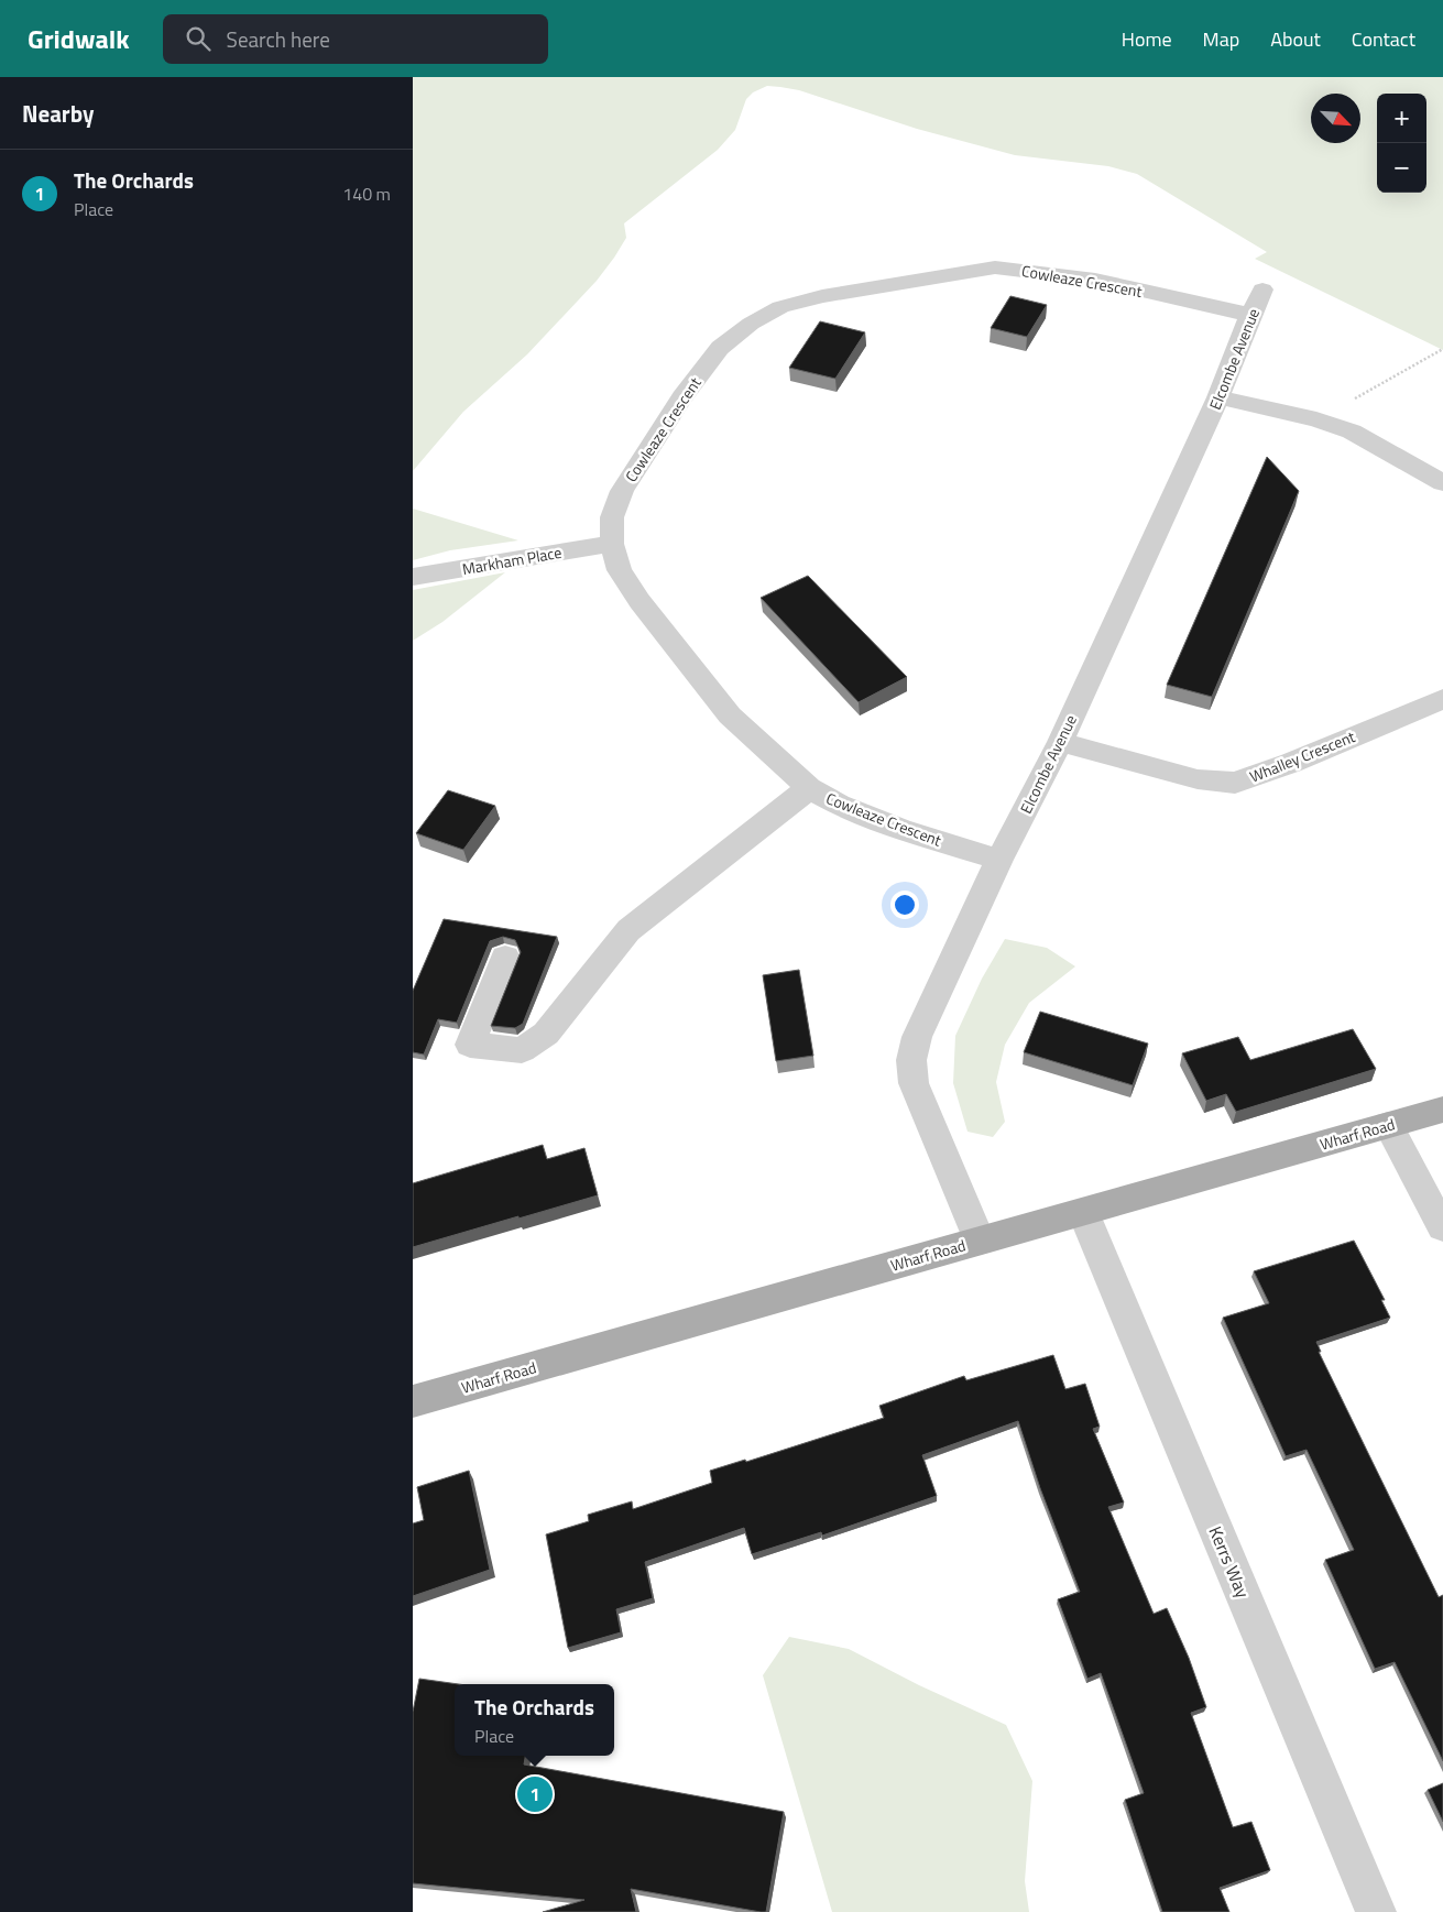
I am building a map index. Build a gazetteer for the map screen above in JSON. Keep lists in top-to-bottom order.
{
  "streets": {
    "main road": ["Wharf Road"],
    "street": [
      "Cowleaze Crescent",
      "Elcombe Avenue",
      "Markham Place",
      "Whalley Crescent",
      "Kerrs Way"
    ]
  },
  "crossings": [
    ["Cowleaze Crescent", "Elcombe Avenue"],
    ["Cowleaze Crescent", "Markham Place"],
    ["Elcombe Avenue", "Whalley Crescent"],
    ["Elcombe Avenue", "Wharf Road"],
    ["Wharf Road", "Kerrs Way"]
  ],
  "north": "bottom right",
  "page": {
    "header": "Gridwalk",
    "search": "Search here",
    "nav": [
      "Home",
      "Map",
      "About",
      "Contact"
    ],
    "heading": "Nearby",
    "map_buttons": ["+", "−"],
    "list": [
      {
        "mark": "1",
        "name": "The Orchards",
        "note": "Place",
        "value": "140 m"
      }
    ],
    "popup": ["The Orchards", "Place"],
    "pins": "1"
  }
}
